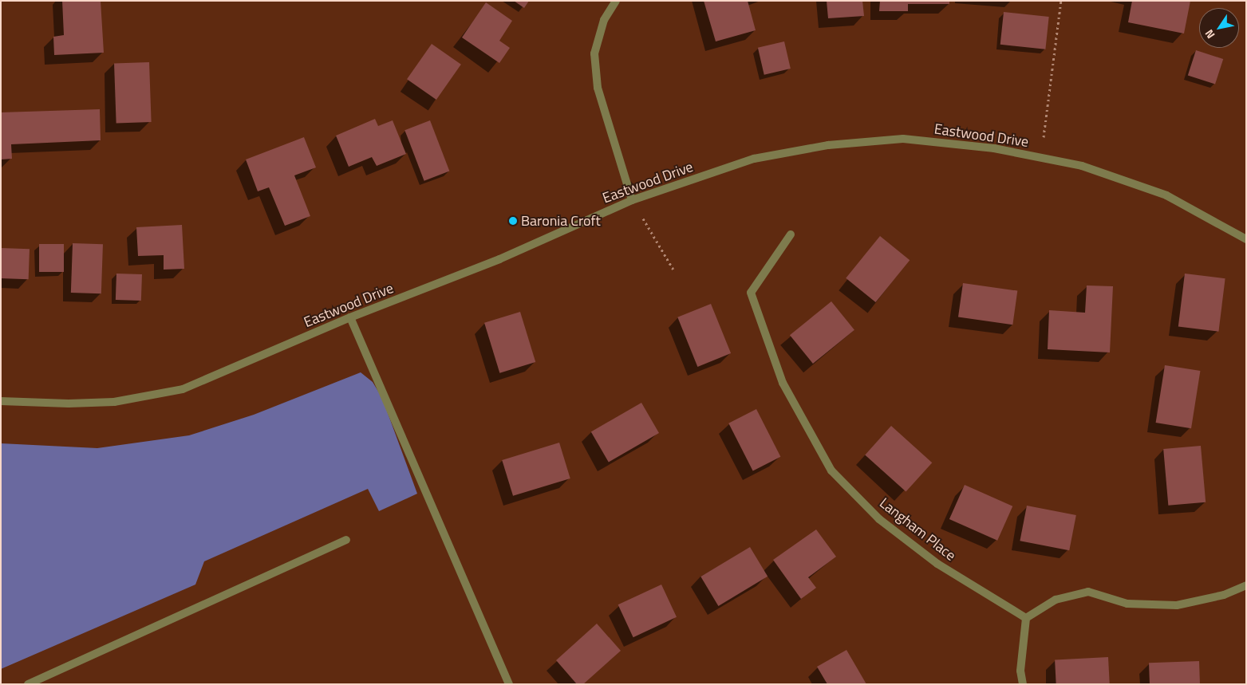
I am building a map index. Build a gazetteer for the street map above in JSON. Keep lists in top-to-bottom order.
{
  "streets": {
    "street": ["Eastwood Drive", "Langham Place"]
  },
  "places": ["Baronia Croft"],
  "north": "bottom left"
}
